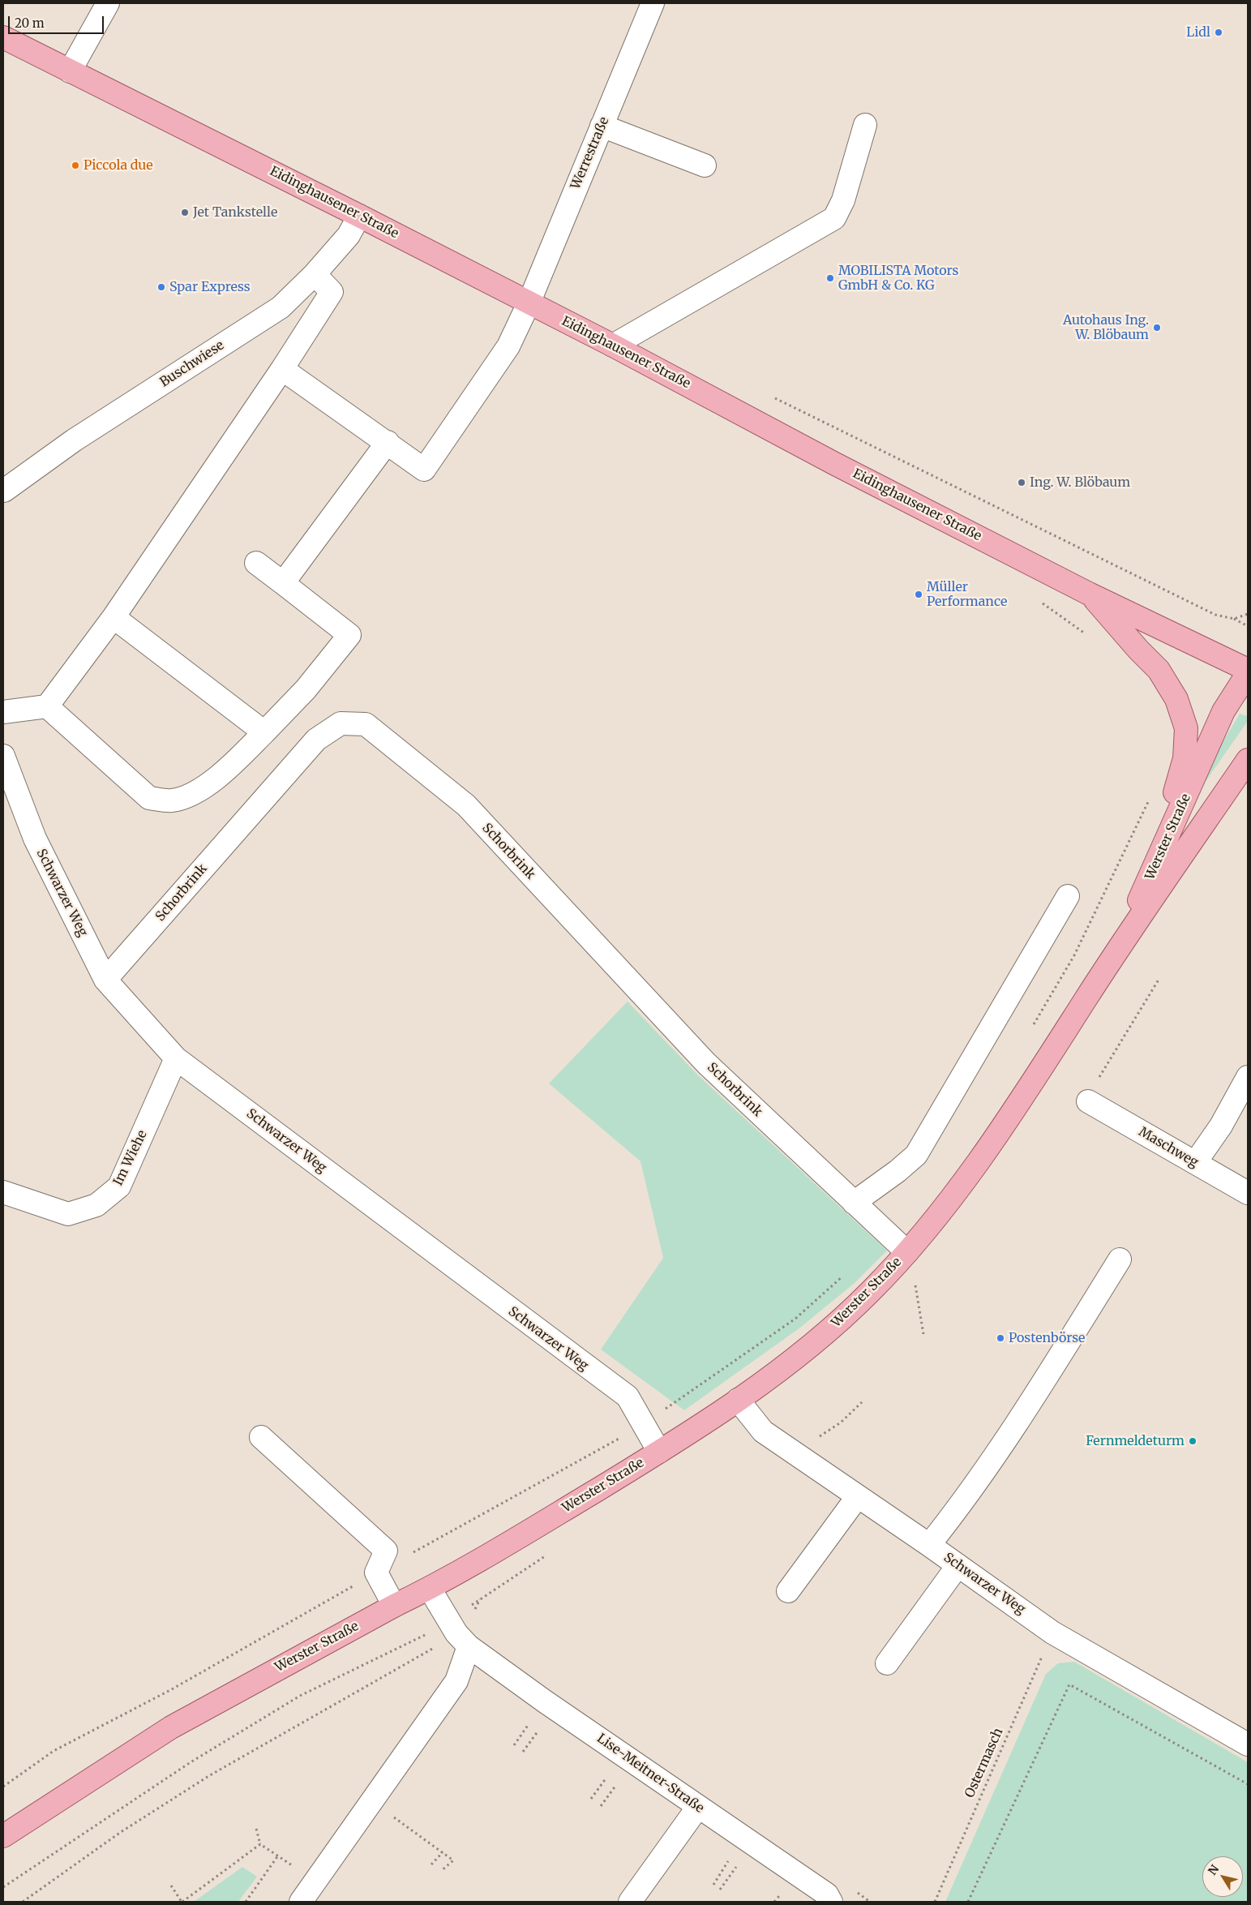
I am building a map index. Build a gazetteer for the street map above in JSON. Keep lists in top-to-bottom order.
{
  "streets": {
    "main road": ["Eidinghausener Straße", "Werster Straße"],
    "street": [
      "Werrestraße",
      "Buschwiese",
      "Schorbrink",
      "Schwarzer Weg",
      "Maschweg",
      "Im Wiehe",
      "Lise-Meitner-Straße"
    ],
    "path": ["Ostermasch"]
  },
  "crossings": [
    ["Werrestraße", "Eidinghausener Straße"],
    ["Eidinghausener Straße", "Buschwiese"],
    ["Werster Straße", "Schorbrink"],
    ["Werster Straße", "Schwarzer Weg"],
    ["Werster Straße", "Lise-Meitner-Straße"],
    ["Schorbrink", "Schwarzer Weg"],
    ["Schwarzer Weg", "Im Wiehe"],
    ["Schwarzer Weg", "Ostermasch"]
  ],
  "places": [
    "Lidl",
    "Piccola due",
    "Jet Tankstelle",
    "MOBILISTA Motors GmbH & Co. KG",
    "Spar Express",
    "Autohaus Ing. W. Blöbaum",
    "Ing. W. Blöbaum",
    "Müller Performance",
    "Postenbörse",
    "Fernmeldeturm"
  ],
  "scale_bar": "20 m",
  "north": "top left"
}
